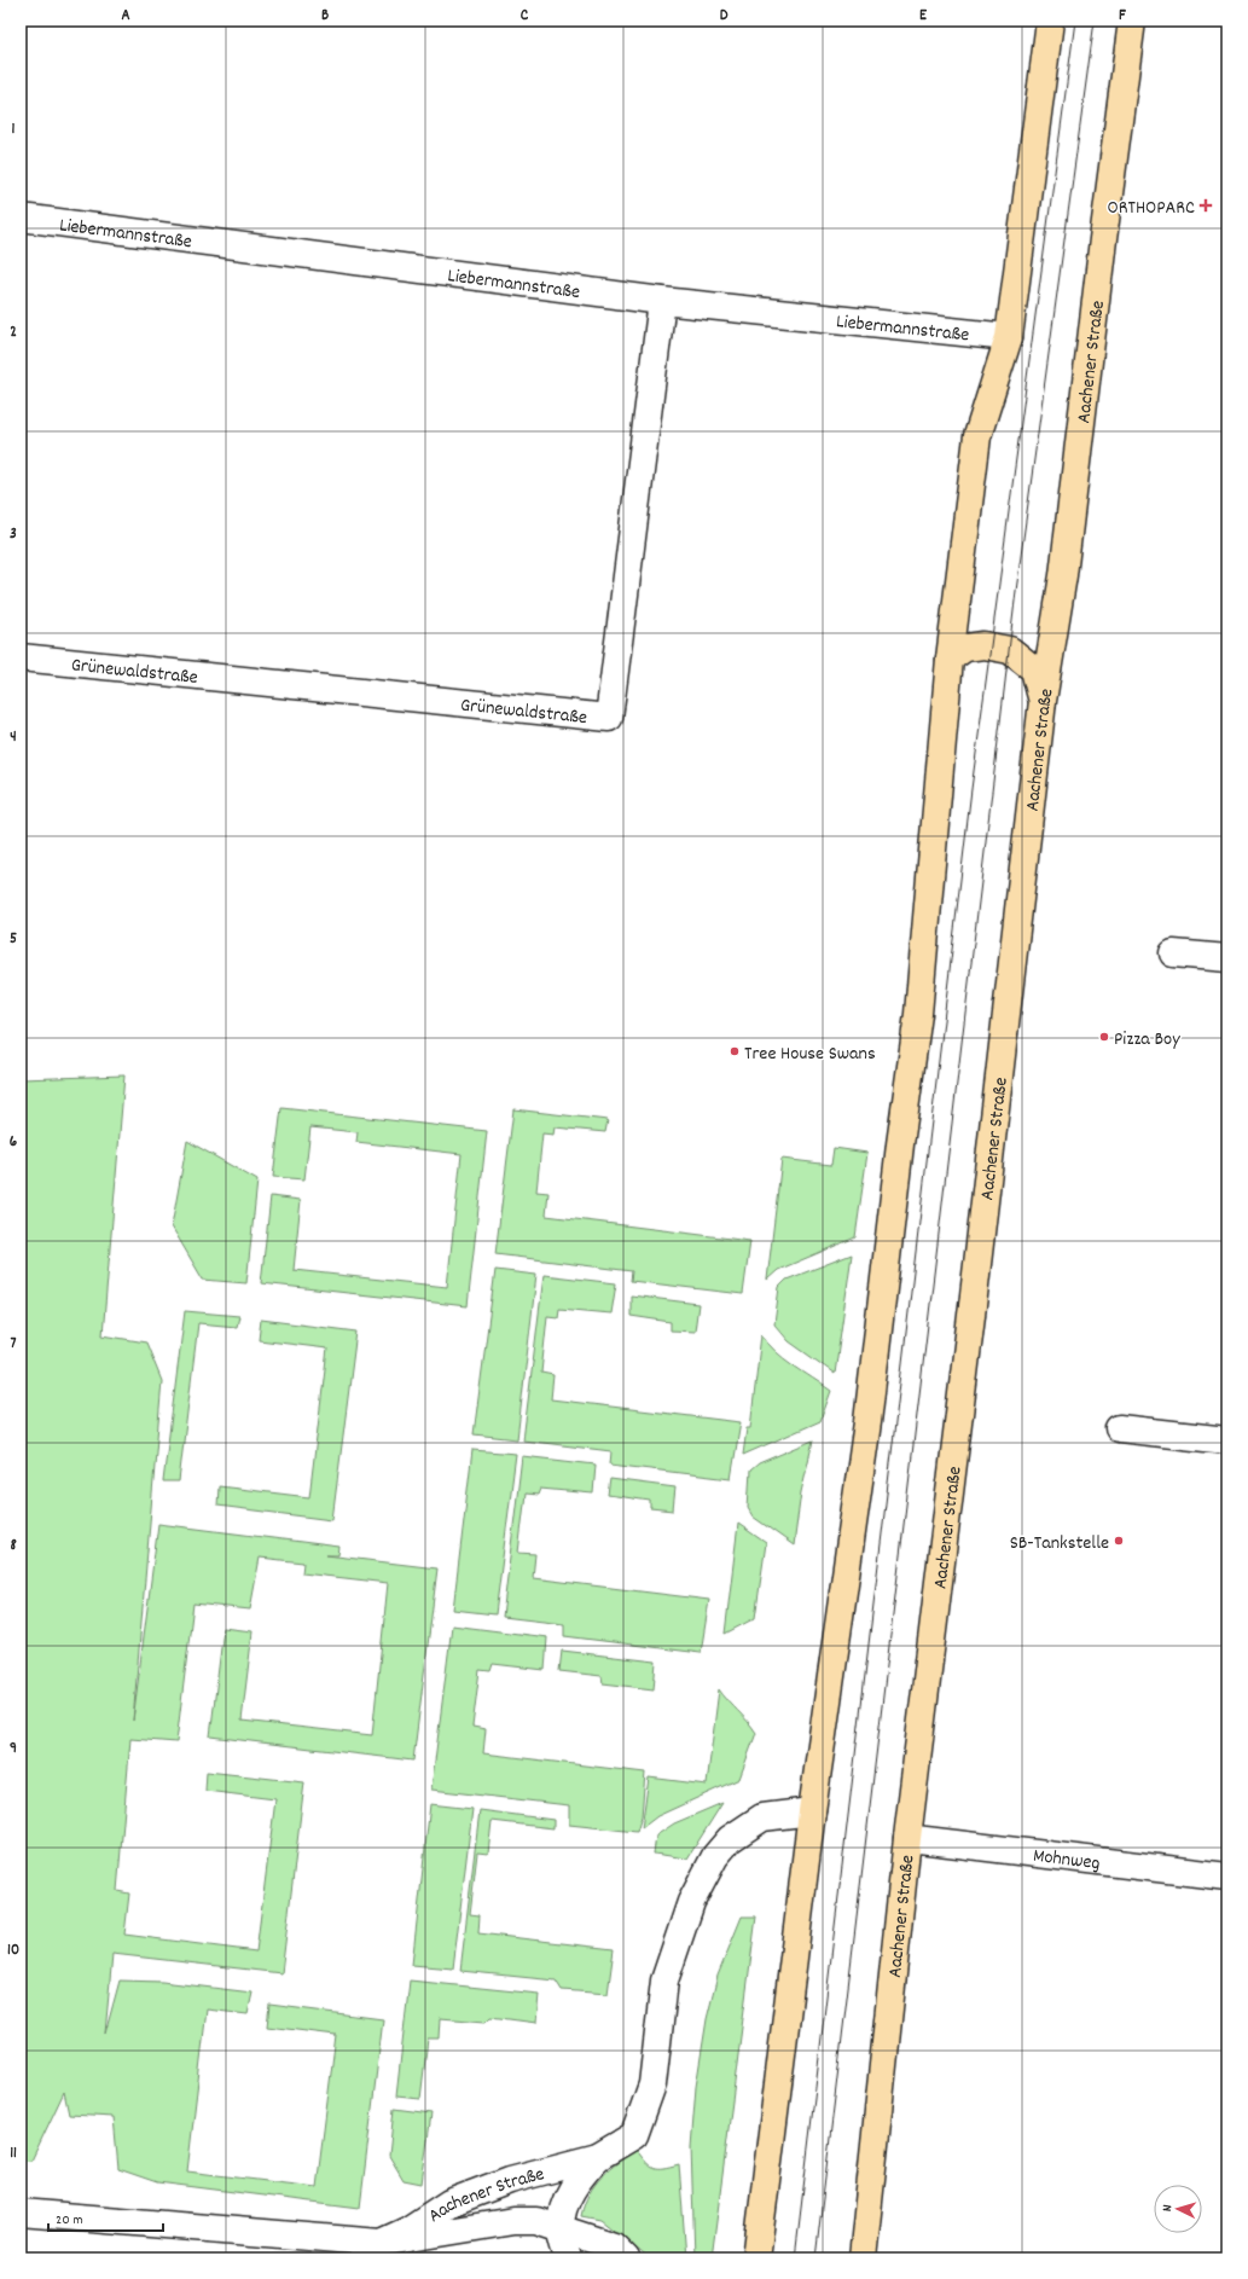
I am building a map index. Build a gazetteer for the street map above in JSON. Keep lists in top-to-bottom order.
{
  "streets": {
    "main road": ["Aachener Straße"],
    "street": ["Liebermannstraße", "Grünewaldstraße", "Mohnweg"]
  },
  "crossings": [
    ["Liebermannstraße", "Grünewaldstraße"],
    ["Aachener Straße", "Mohnweg"]
  ],
  "places": {
    "health": ["ORTHOPARC"],
    "other": ["Pizza Boy", "Tree House Swans", "SB-Tankstelle"]
  },
  "scale_bar": "20 m",
  "north": "left",
  "grid": {
    "columns": [
      "A",
      "B",
      "C",
      "D",
      "E",
      "F"
    ],
    "rows": [
      "1",
      "2",
      "3",
      "4",
      "5",
      "6",
      "7",
      "8",
      "9",
      "10",
      "11"
    ]
  }
}
